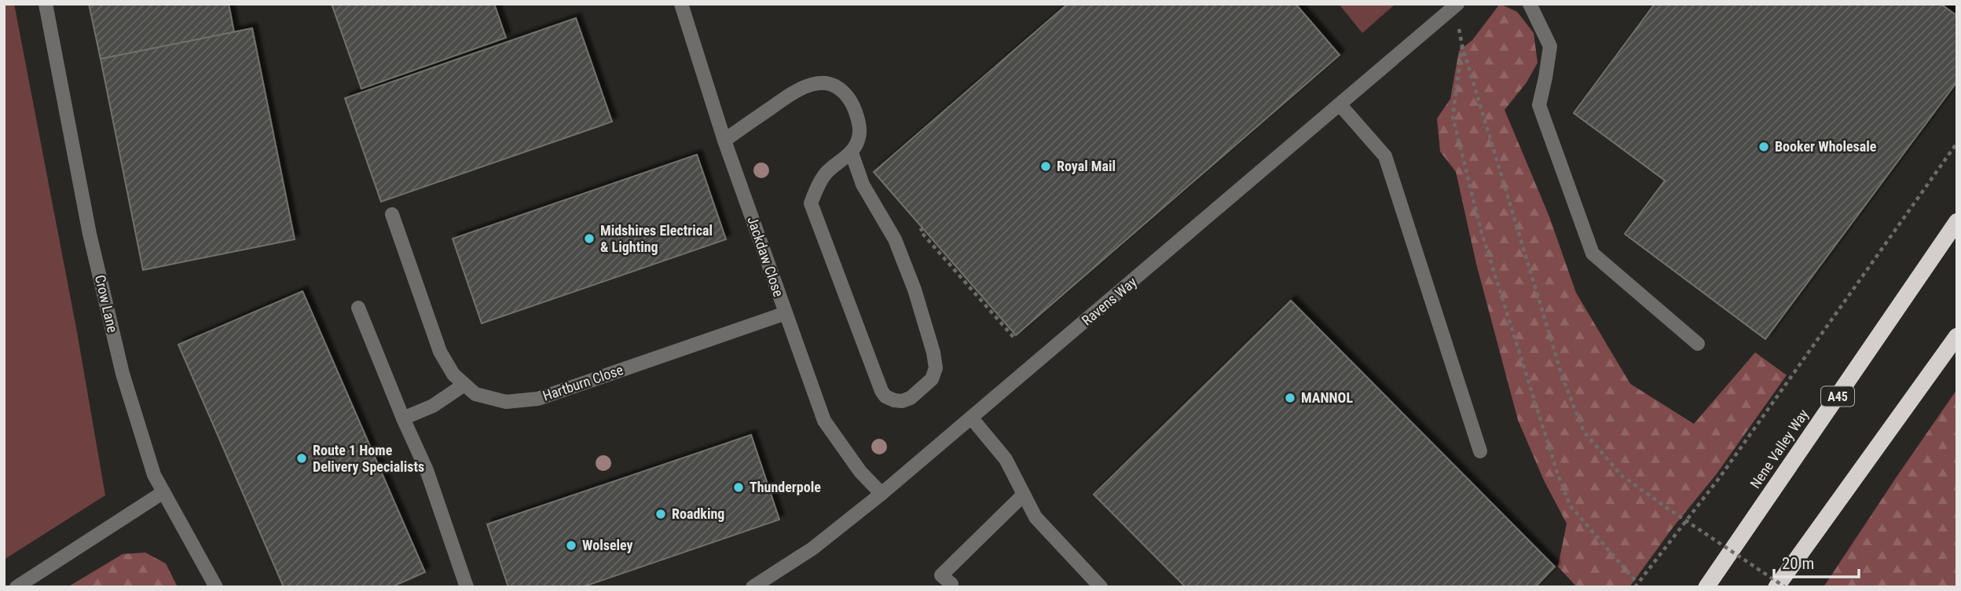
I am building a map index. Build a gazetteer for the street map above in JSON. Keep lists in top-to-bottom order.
{
  "streets": {
    "highway": ["A45", "Nene Valley Way"],
    "street": [
      "Jackdaw Close",
      "Ravens Way",
      "Crow Lane",
      "Hartburn Close"
    ]
  },
  "crossings": [
    ["Jackdaw Close", "Ravens Way"],
    ["Jackdaw Close", "Hartburn Close"]
  ],
  "places": [
    "Booker Wholesale",
    "Royal Mail",
    "Midshires Electrical & Lighting",
    "MANNOL",
    "Route 1 Home Delivery Specialists",
    "Thunderpole",
    "Roadking",
    "Wolseley"
  ],
  "scale_bar": "20 m"
}
